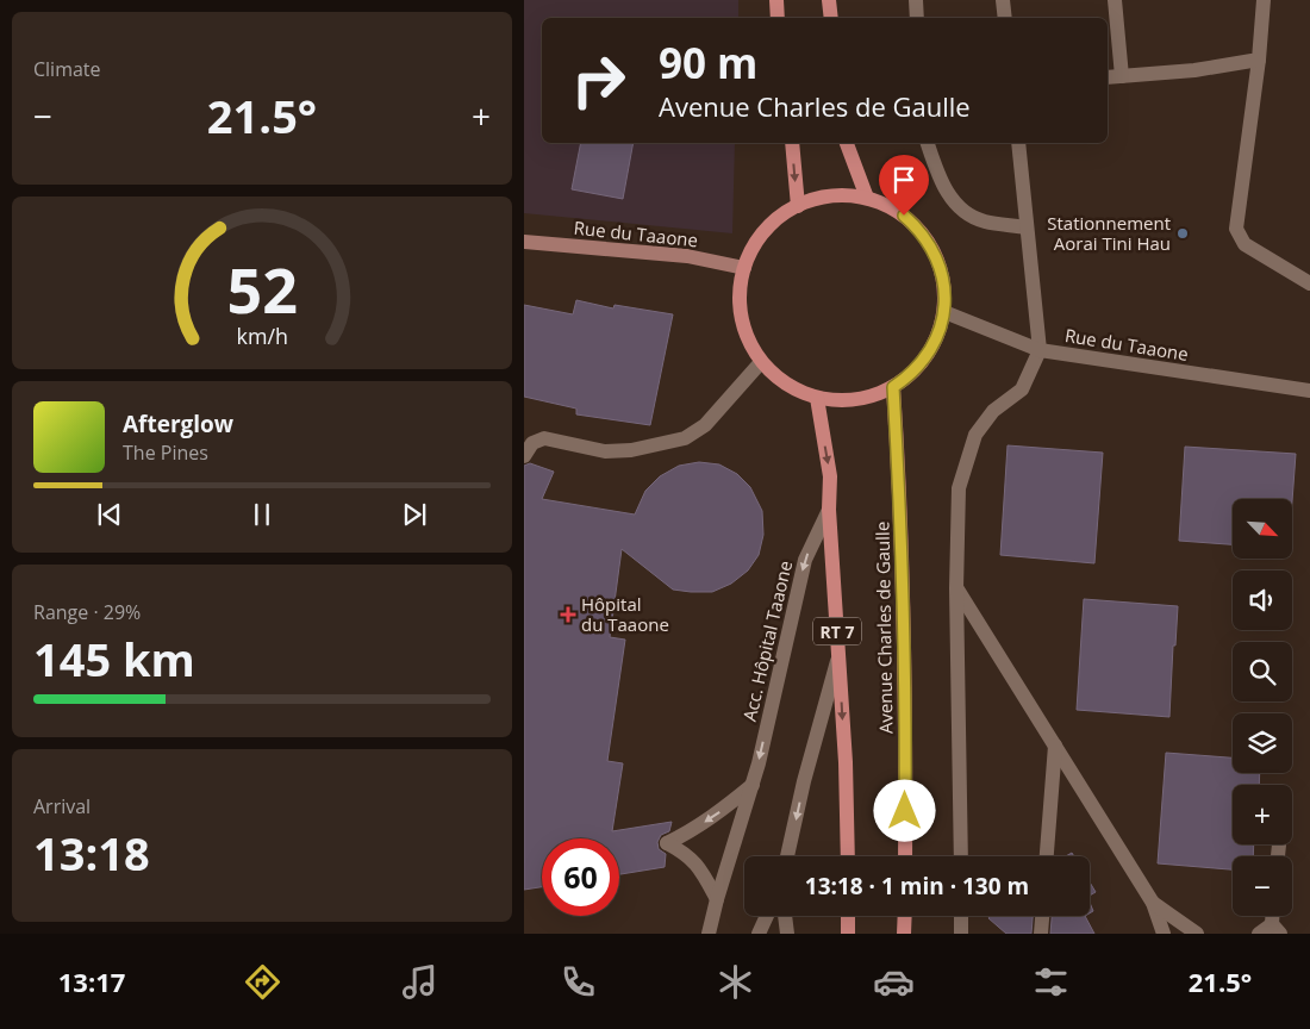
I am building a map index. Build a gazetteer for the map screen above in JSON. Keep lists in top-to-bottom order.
{
  "streets": {
    "main road": ["Rue du Taaone", "Avenue Charles de Gaulle", "RT 7"],
    "street": ["Acc. Hôpital Taaone"]
  },
  "crossings": [
    ["Rue du Taaone", "Avenue Charles de Gaulle"],
    ["Rue du Taaone", "RT 7"],
    ["Avenue Charles de Gaulle", "RT 7"],
    ["RT 7", "Acc. Hôpital Taaone"]
  ],
  "places": {
    "other": ["Stationnement Aorai Tini Hau"],
    "health": ["Hôpital du Taaone"]
  },
  "north": "bottom right",
  "page": {
    "tile": [
      "Climate",
      ["Range · 29%", "145 km"],
      ["Arrival", "13:18"]
    ],
    "turn": ["90 m", "Avenue Charles de Gaulle"],
    "heat": ["−", "21.5°", "+"],
    "song": ["Afterglow", "The Pines"],
    "map_buttons": ["+", "−"],
    "limit": "60",
    "trip": "13:18 · 1 min · 130 m",
    "tabs": ["13:17", "21.5°"],
    "gauge": ["52", "km/h"]
  }
}
